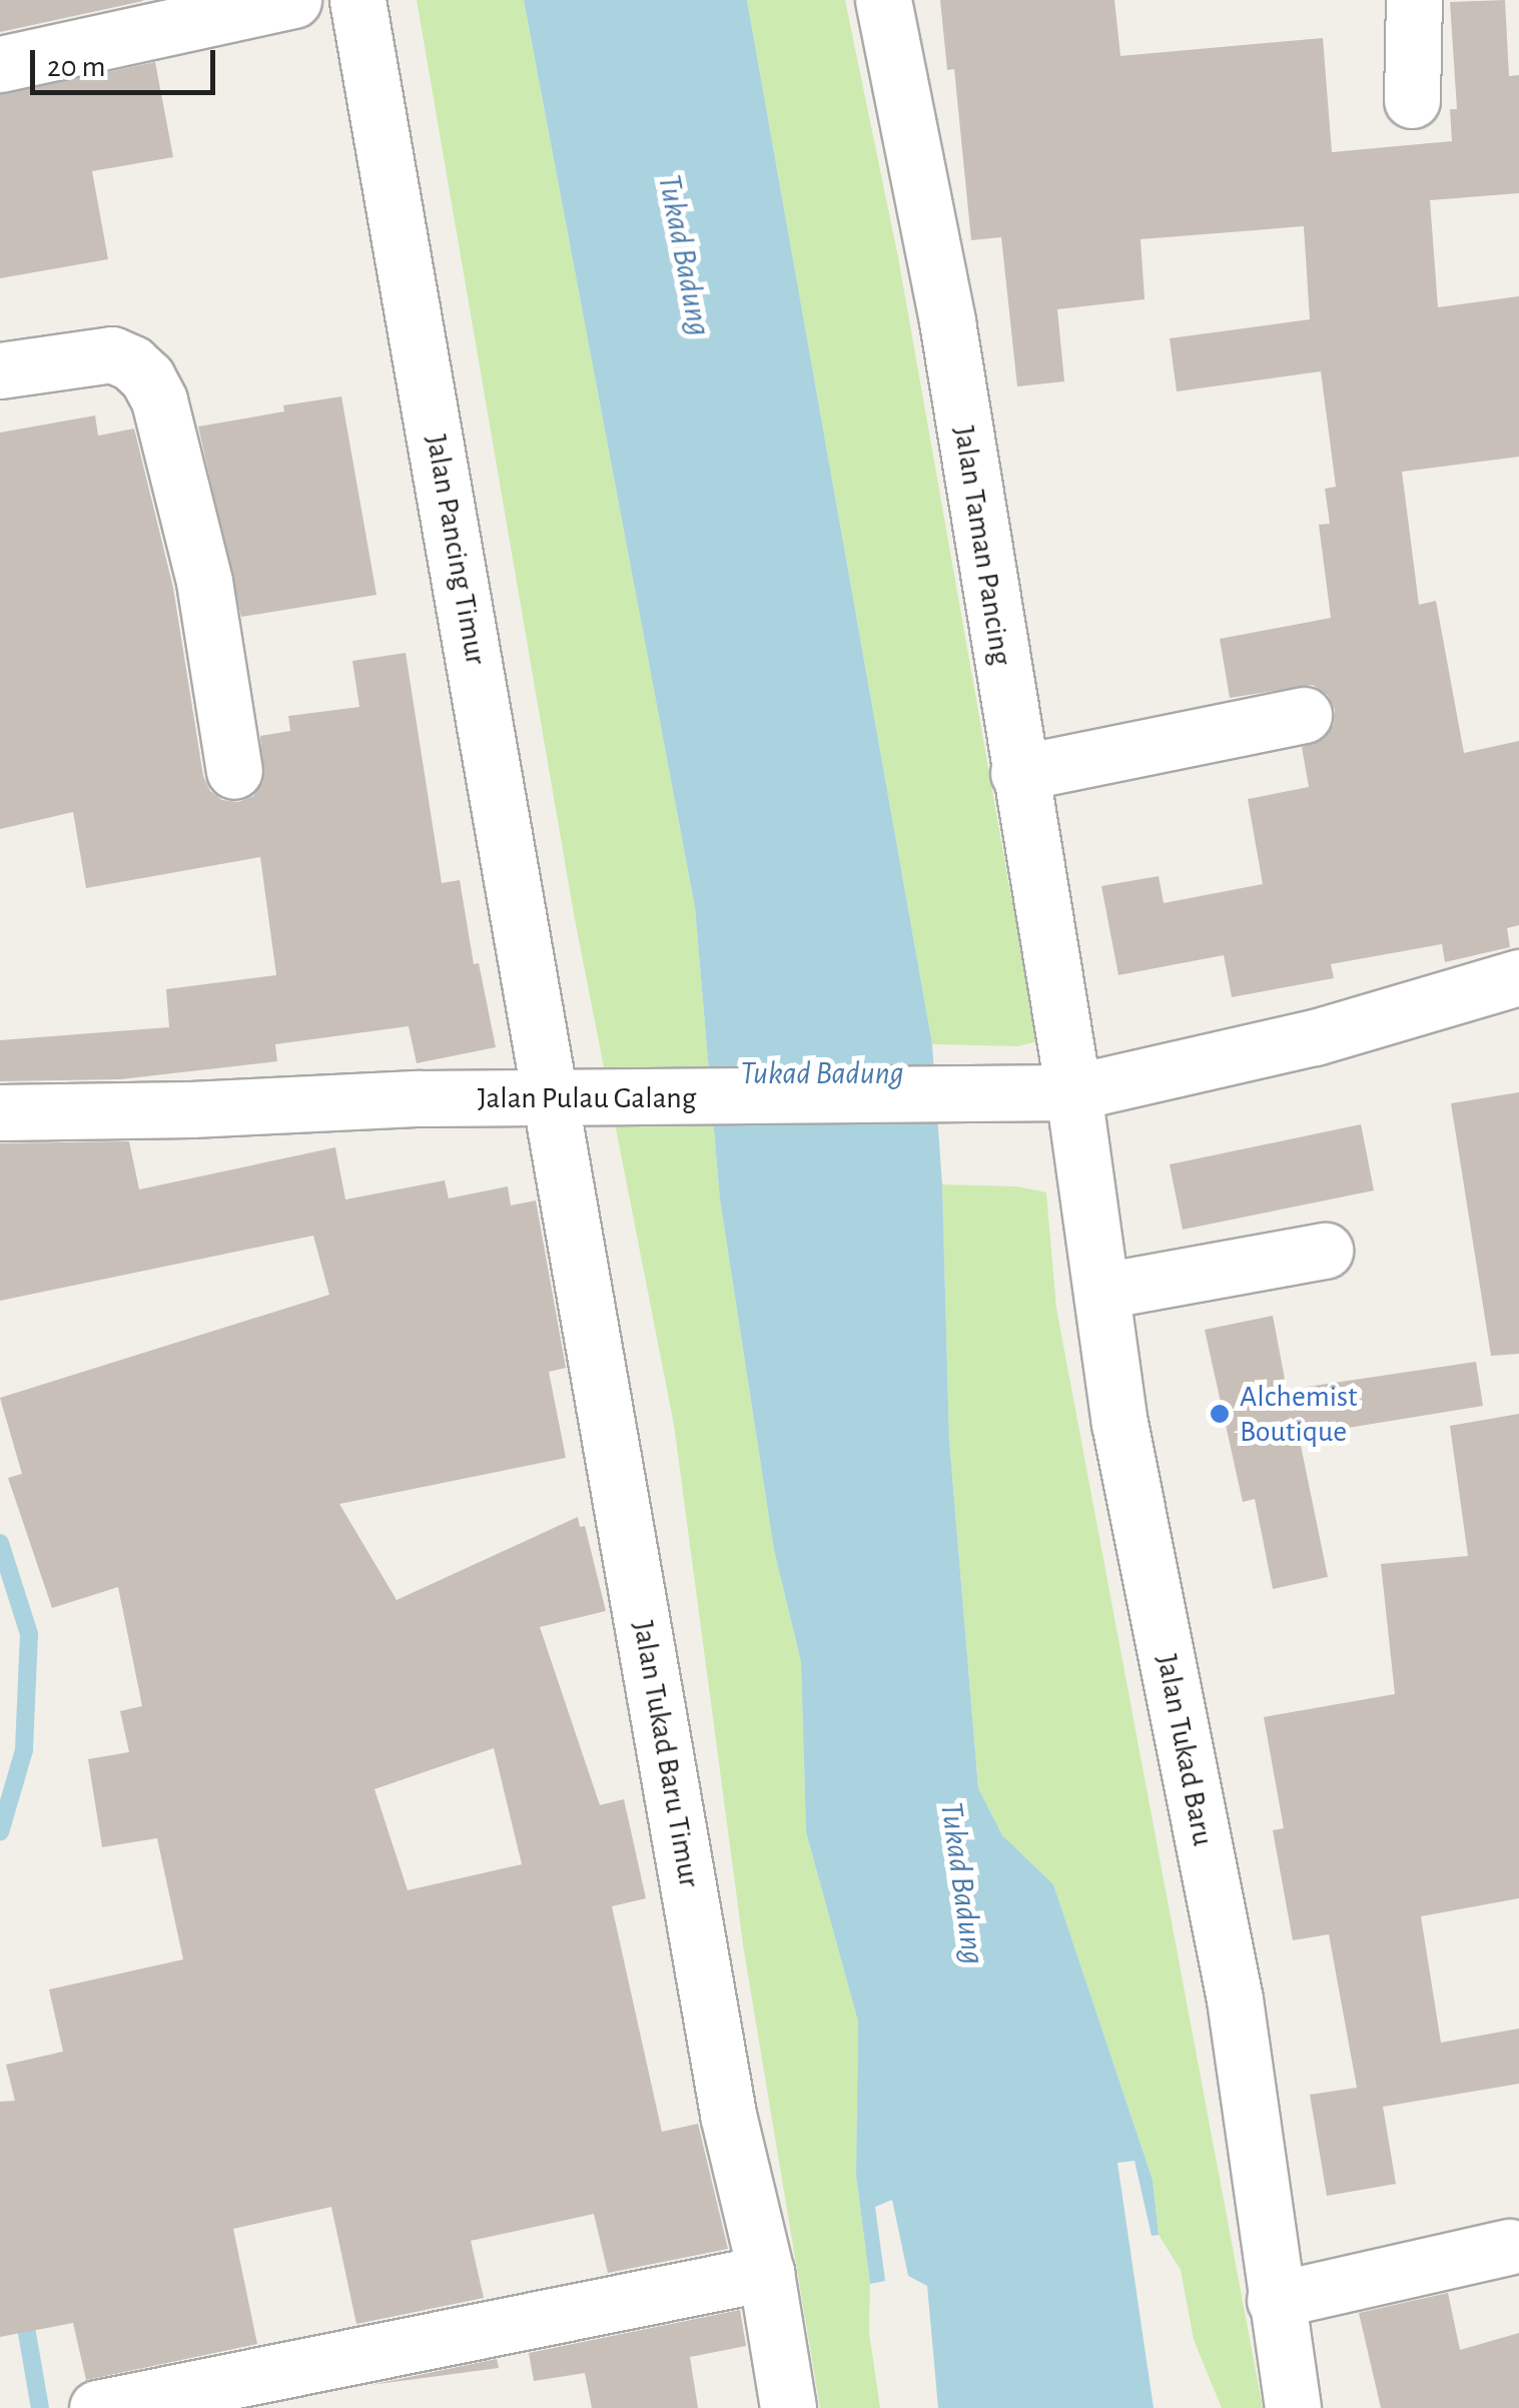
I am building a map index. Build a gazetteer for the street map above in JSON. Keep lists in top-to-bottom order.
{
  "streets": {
    "street": [
      "Jalan Taman Pancing",
      "Jalan Pancing Timur",
      "Jalan Pulau Galang",
      "Jalan Tukad Baru",
      "Jalan Tukad Baru Timur"
    ]
  },
  "crossings": [
    ["Jalan Taman Pancing", "Jalan Pulau Galang"],
    ["Jalan Taman Pancing", "Jalan Tukad Baru"],
    ["Jalan Pancing Timur", "Jalan Pulau Galang"],
    ["Jalan Pancing Timur", "Jalan Tukad Baru Timur"],
    ["Jalan Pulau Galang", "Jalan Tukad Baru"],
    ["Jalan Pulau Galang", "Jalan Tukad Baru Timur"]
  ],
  "water": ["Tukad Badung"],
  "places": ["Alchemist Boutique"],
  "scale_bar": "20 m"
}
